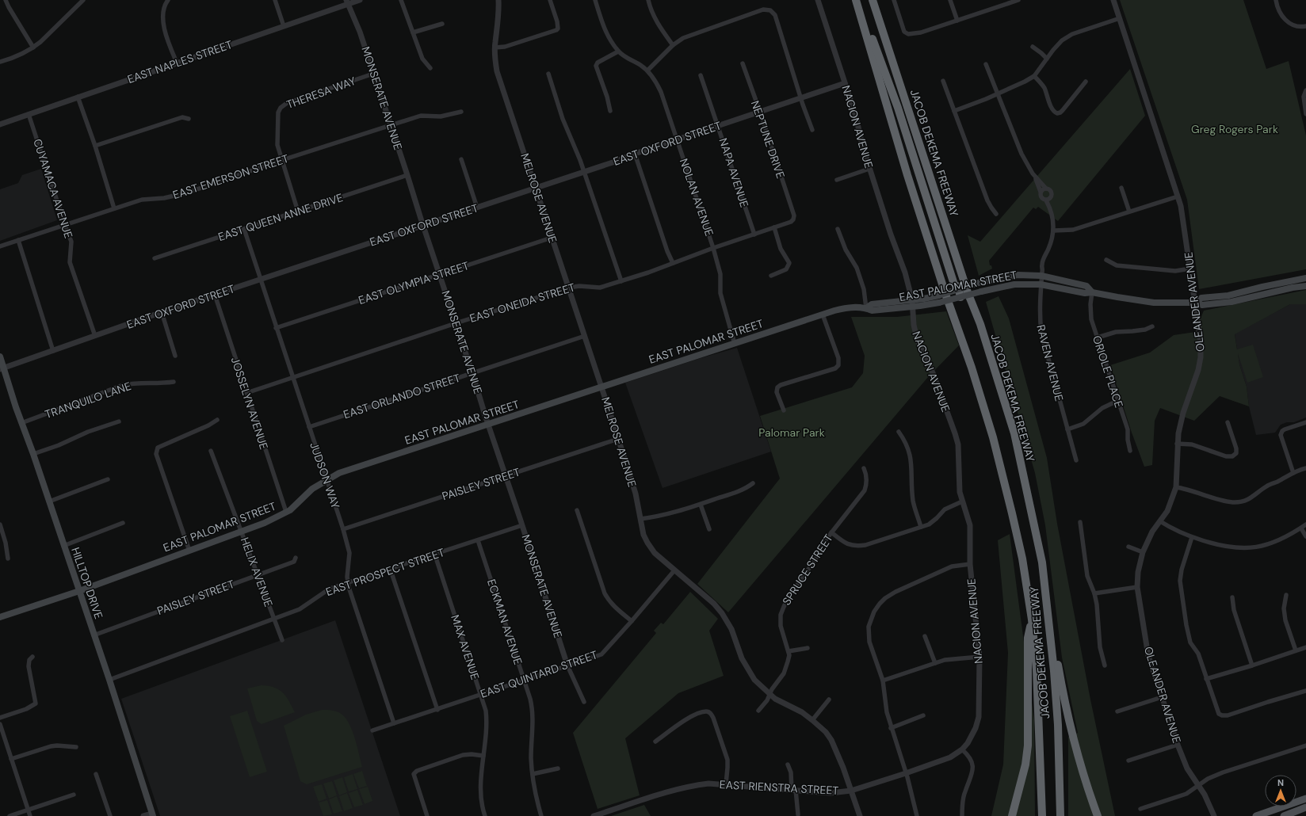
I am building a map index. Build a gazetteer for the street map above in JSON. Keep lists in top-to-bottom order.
{
  "streets": {
    "highway": ["JACOB DEKEMA FREEWAY"],
    "main road": ["EAST PALOMAR STREET", "HILLTOP DRIVE"],
    "street": [
      "EAST NAPLES STREET",
      "THERESA WAY",
      "MONSERATE AVENUE",
      "NACION AVENUE",
      "NEPTUNE DRIVE",
      "EAST OXFORD STREET",
      "NAPA AVENUE",
      "EAST EMERSON STREET",
      "CUYAMACA AVENUE",
      "NOLAN AVENUE",
      "MELROSE AVENUE",
      "EAST QUEEN ANNE DRIVE",
      "EAST OLYMPIA STREET",
      "OLEANDER AVENUE",
      "EAST ONEIDA STREET",
      "RAVEN AVENUE",
      "ORIOLE PLACE",
      "EAST ORLANDO STREET",
      "TRANQUILO LANE",
      "JOSSELYN AVENUE",
      "JUDSON WAY",
      "PAISLEY STREET",
      "SPRUCE STREET",
      "HELIX AVENUE",
      "EAST PROSPECT STREET",
      "ECKMAN AVENUE",
      "MAX AVENUE",
      "EAST QUINTARD STREET",
      "EAST RIENSTRA STREET"
    ]
  },
  "crossings": [
    ["EAST NAPLES STREET", "MONSERATE AVENUE"],
    ["EAST NAPLES STREET", "CUYAMACA AVENUE"],
    ["THERESA WAY", "MONSERATE AVENUE"],
    ["THERESA WAY", "EAST EMERSON STREET"],
    ["THERESA WAY", "EAST QUEEN ANNE DRIVE"],
    ["MONSERATE AVENUE", "EAST OXFORD STREET"],
    ["MONSERATE AVENUE", "EAST EMERSON STREET"],
    ["MONSERATE AVENUE", "EAST QUEEN ANNE DRIVE"],
    ["MONSERATE AVENUE", "EAST OLYMPIA STREET"],
    ["MONSERATE AVENUE", "EAST PALOMAR STREET"],
    ["MONSERATE AVENUE", "EAST ONEIDA STREET"],
    ["MONSERATE AVENUE", "EAST ORLANDO STREET"],
    ["MONSERATE AVENUE", "PAISLEY STREET"],
    ["MONSERATE AVENUE", "EAST PROSPECT STREET"],
    ["MONSERATE AVENUE", "EAST QUINTARD STREET"],
    ["NACION AVENUE", "EAST OXFORD STREET"],
    ["NACION AVENUE", "EAST PALOMAR STREET"],
    ["NACION AVENUE", "EAST RIENSTRA STREET"],
    ["NEPTUNE DRIVE", "EAST OXFORD STREET"],
    ["NEPTUNE DRIVE", "EAST ONEIDA STREET"],
    ["EAST OXFORD STREET", "NAPA AVENUE"],
    ["EAST OXFORD STREET", "CUYAMACA AVENUE"],
    ["EAST OXFORD STREET", "NOLAN AVENUE"],
    ["EAST OXFORD STREET", "MELROSE AVENUE"],
    ["EAST OXFORD STREET", "JOSSELYN AVENUE"],
    ["EAST OXFORD STREET", "JUDSON WAY"],
    ["EAST OXFORD STREET", "HILLTOP DRIVE"],
    ["NAPA AVENUE", "EAST ONEIDA STREET"],
    ["EAST EMERSON STREET", "CUYAMACA AVENUE"],
    ["NOLAN AVENUE", "EAST PALOMAR STREET"],
    ["NOLAN AVENUE", "EAST ONEIDA STREET"],
    ["MELROSE AVENUE", "EAST OLYMPIA STREET"],
    ["MELROSE AVENUE", "EAST PALOMAR STREET"],
    ["MELROSE AVENUE", "EAST ONEIDA STREET"],
    ["MELROSE AVENUE", "EAST ORLANDO STREET"],
    ["MELROSE AVENUE", "PAISLEY STREET"],
    ["MELROSE AVENUE", "SPRUCE STREET"],
    ["MELROSE AVENUE", "EAST QUINTARD STREET"],
    ["MELROSE AVENUE", "EAST RIENSTRA STREET"],
    ["EAST QUEEN ANNE DRIVE", "JUDSON WAY"],
    ["EAST OLYMPIA STREET", "JUDSON WAY"],
    ["EAST PALOMAR STREET", "OLEANDER AVENUE"],
    ["EAST PALOMAR STREET", "RAVEN AVENUE"],
    ["EAST PALOMAR STREET", "ORIOLE PLACE"],
    ["EAST PALOMAR STREET", "JOSSELYN AVENUE"],
    ["EAST PALOMAR STREET", "JUDSON WAY"],
    ["EAST PALOMAR STREET", "HELIX AVENUE"],
    ["EAST PALOMAR STREET", "HILLTOP DRIVE"],
    ["EAST ONEIDA STREET", "JOSSELYN AVENUE"],
    ["EAST ONEIDA STREET", "JUDSON WAY"],
    ["EAST ORLANDO STREET", "JUDSON WAY"],
    ["TRANQUILO LANE", "HILLTOP DRIVE"],
    ["JUDSON WAY", "PAISLEY STREET"],
    ["JUDSON WAY", "EAST PROSPECT STREET"],
    ["JUDSON WAY", "EAST QUINTARD STREET"],
    ["PAISLEY STREET", "HELIX AVENUE"],
    ["PAISLEY STREET", "HILLTOP DRIVE"],
    ["HELIX AVENUE", "EAST PROSPECT STREET"],
    ["EAST PROSPECT STREET", "HILLTOP DRIVE"],
    ["EAST PROSPECT STREET", "ECKMAN AVENUE"],
    ["EAST PROSPECT STREET", "MAX AVENUE"],
    ["ECKMAN AVENUE", "EAST QUINTARD STREET"],
    ["MAX AVENUE", "EAST QUINTARD STREET"]
  ],
  "parks": ["Greg Rogers Park", "Palomar Park"],
  "north": "top"
}
